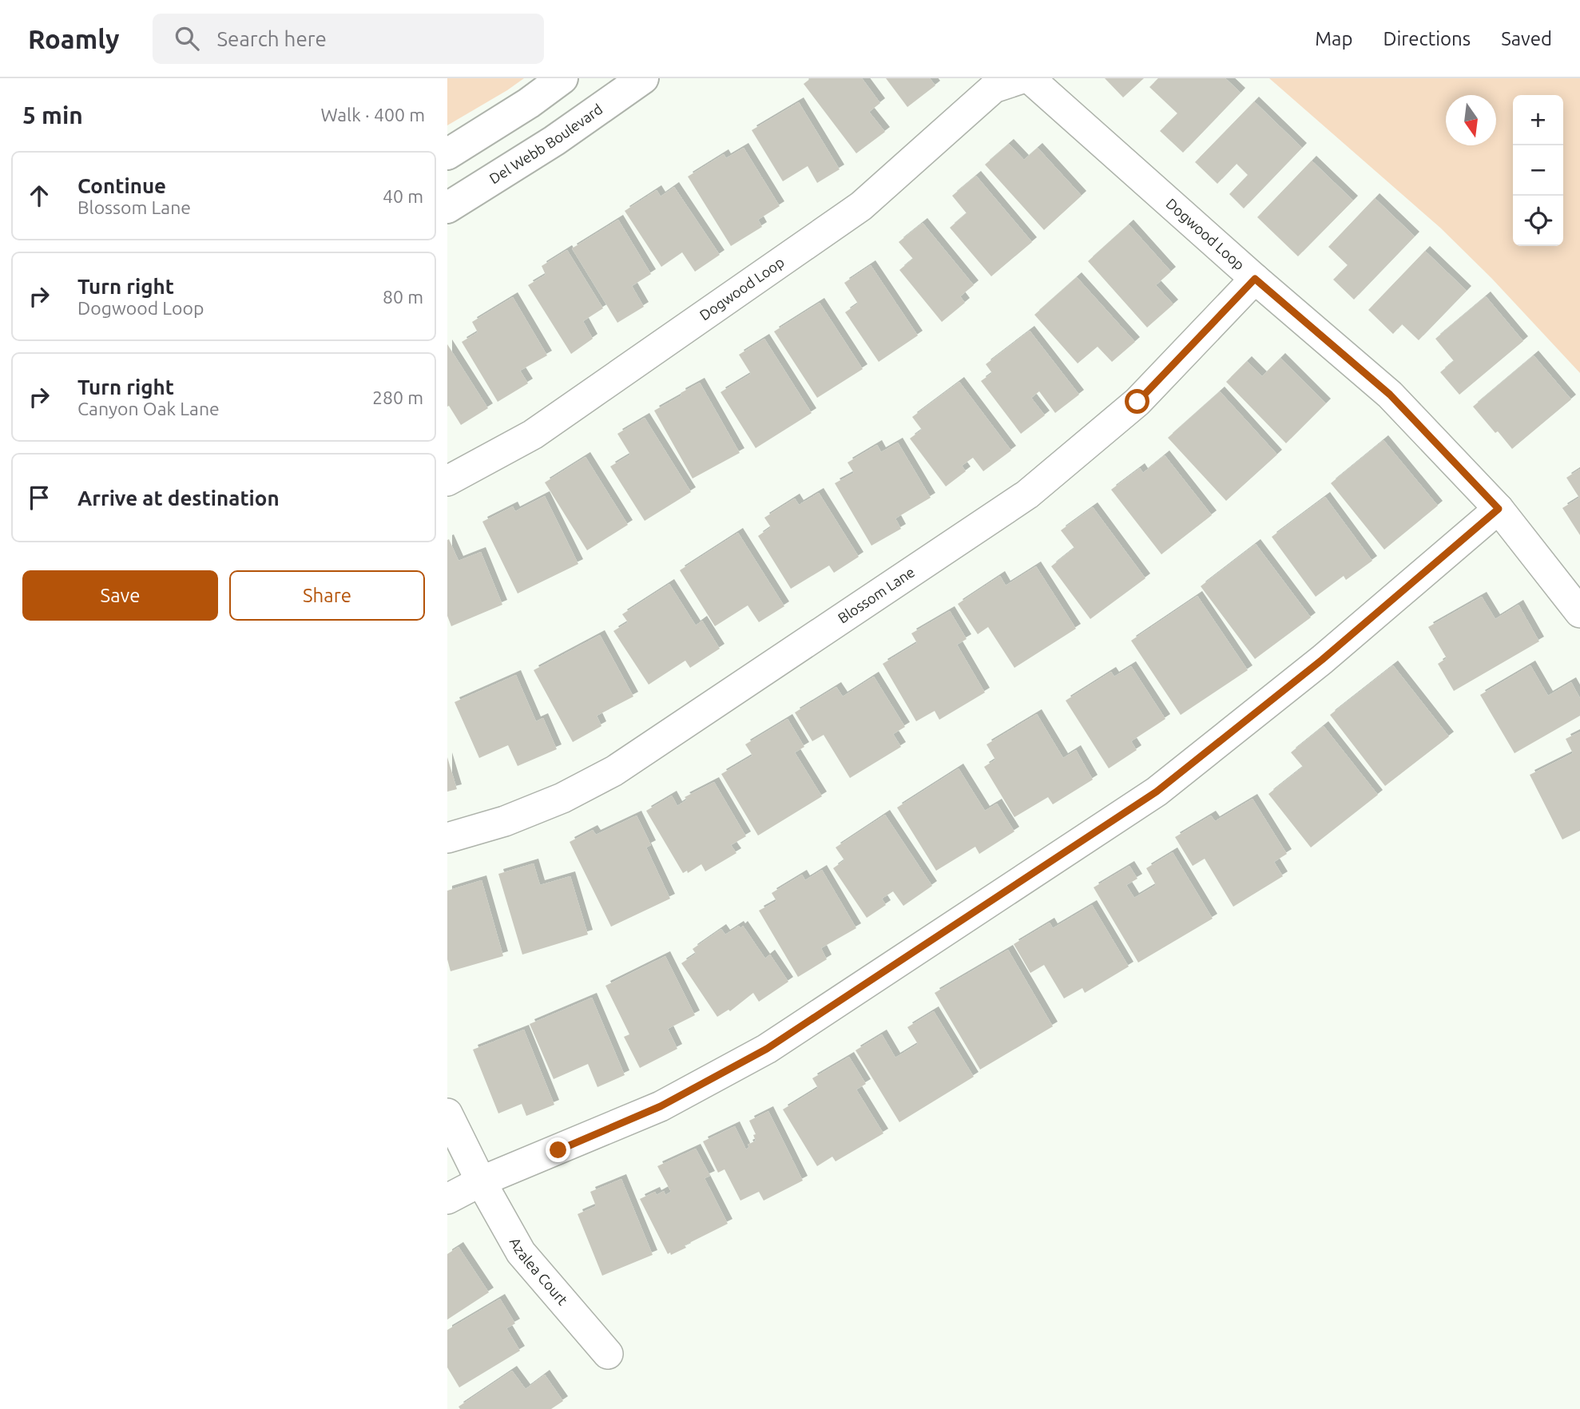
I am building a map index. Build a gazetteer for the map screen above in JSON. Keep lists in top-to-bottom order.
{
  "streets": {
    "street": [
      "Del Webb Boulevard",
      "Dogwood Loop",
      "Blossom Lane",
      "Azalea Court"
    ]
  },
  "crossings": [
    ["Dogwood Loop", "Blossom Lane"]
  ],
  "north": "bottom",
  "page": {
    "header": "Roamly",
    "search": "Search here",
    "nav": ["Map", "Directions", "Saved"],
    "heading": ["5 min", "Walk · 400 m"],
    "map_buttons": ["+", "−"],
    "list": [
      ["Continue", "Blossom Lane", "40 m"],
      ["Turn right", "Dogwood Loop", "80 m"],
      ["Turn right", "Canyon Oak Lane", "280 m"],
      "Arrive at destination"
    ],
    "buttons": ["Save", "Share"]
  }
}
